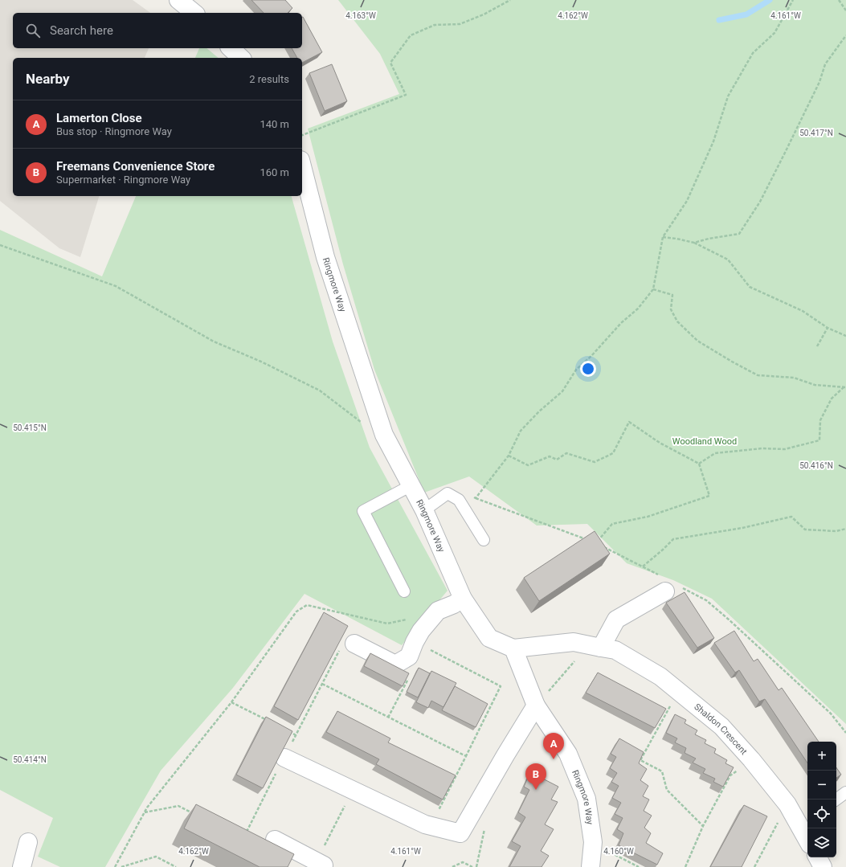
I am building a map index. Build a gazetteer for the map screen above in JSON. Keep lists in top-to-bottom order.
{
  "streets": {
    "street": ["Ringmore Way", "Shaldon Crescent"]
  },
  "crossings": [
    ["Ringmore Way", "Shaldon Crescent"]
  ],
  "parks": ["Woodland Wood"],
  "page": {
    "search": "Search here",
    "heading": ["Nearby", "2 results"],
    "list": [
      {
        "mark": "A",
        "name": "Lamerton Close",
        "note": "Bus stop · Ringmore Way",
        "value": "140 m"
      },
      {
        "mark": "B",
        "name": "Freemans Convenience Store",
        "note": "Supermarket · Ringmore Way",
        "value": "160 m"
      }
    ],
    "pins": ["A", "B"],
    "map_buttons": ["+", "−"]
  },
  "coordinates": [
    "4.163°W",
    "4.162°W",
    "4.161°W",
    "50.417°N",
    "50.415°N",
    "50.416°N",
    "50.414°N",
    "4.160°W"
  ]
}
